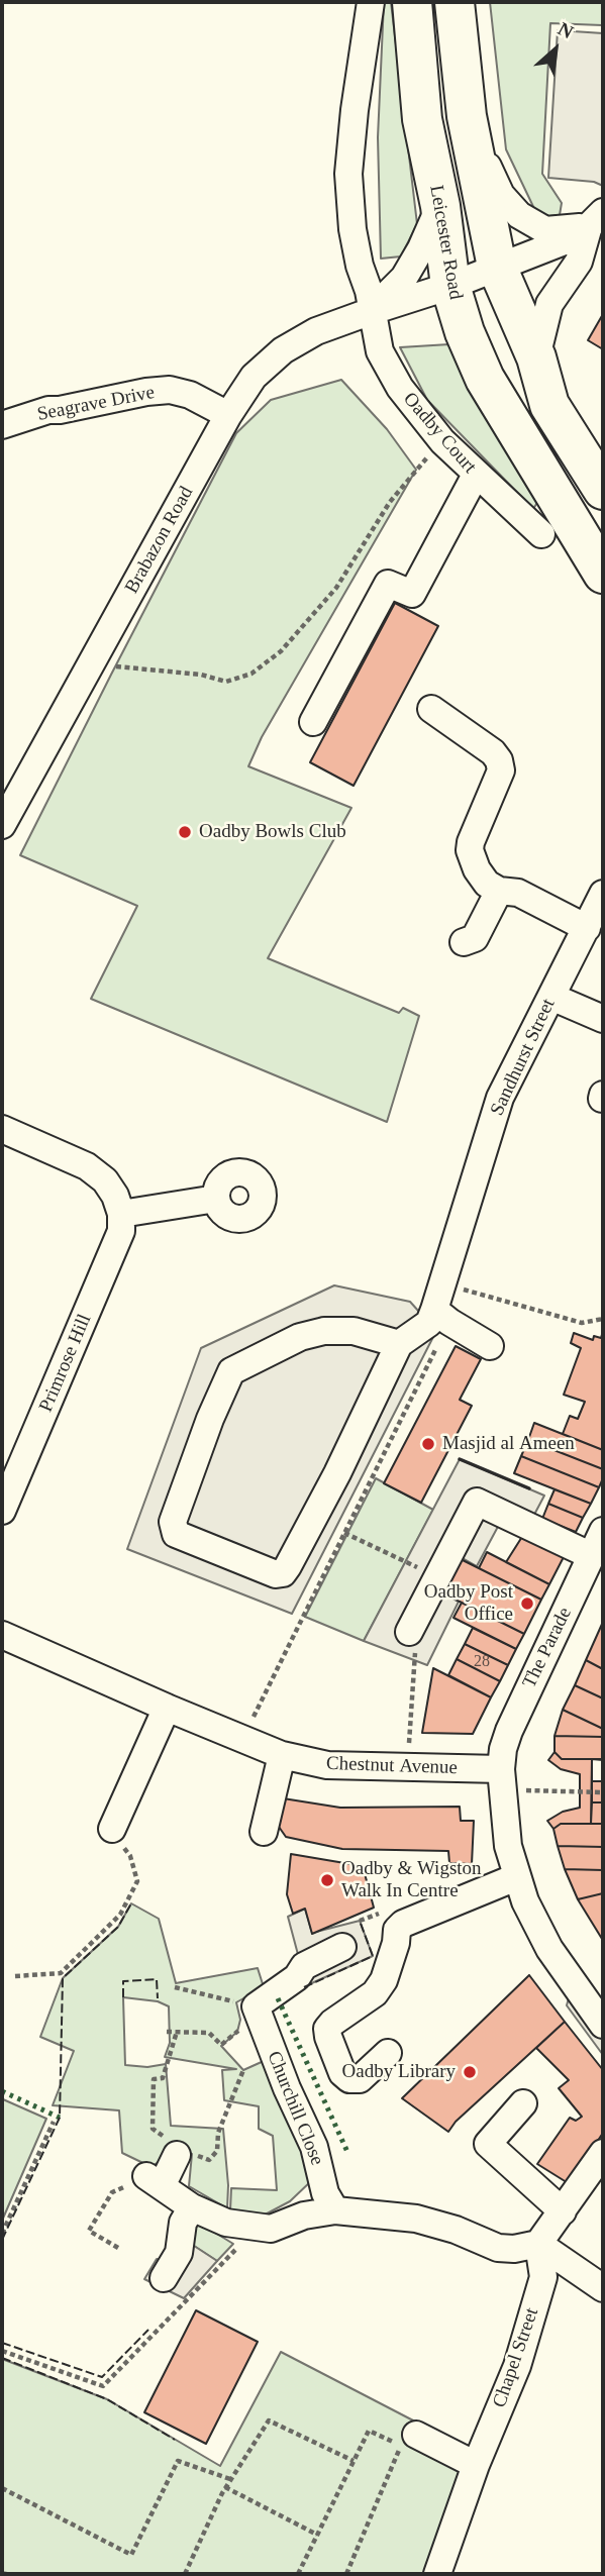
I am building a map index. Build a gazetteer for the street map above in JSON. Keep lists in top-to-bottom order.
{
  "streets": {
    "highway": ["Leicester Road"],
    "street": [
      "Seagrave Drive",
      "Oadby Court",
      "Brabazon Road",
      "Sandhurst Street",
      "Primrose Hill",
      "The Parade",
      "Chestnut Avenue",
      "Churchill Close",
      "Chapel Street"
    ]
  },
  "crossings": [
    ["Leicester Road", "Brabazon Road"],
    ["Seagrave Drive", "Brabazon Road"],
    ["Oadby Court", "Brabazon Road"],
    ["The Parade", "Chestnut Avenue"]
  ],
  "places": [
    "Oadby Bowls Club",
    "Masjid al Ameen",
    "Oadby Post Office",
    "Oadby & Wigston Walk In Centre",
    "Oadby Library"
  ],
  "house_numbers": ["28"],
  "north": "top right"
}
